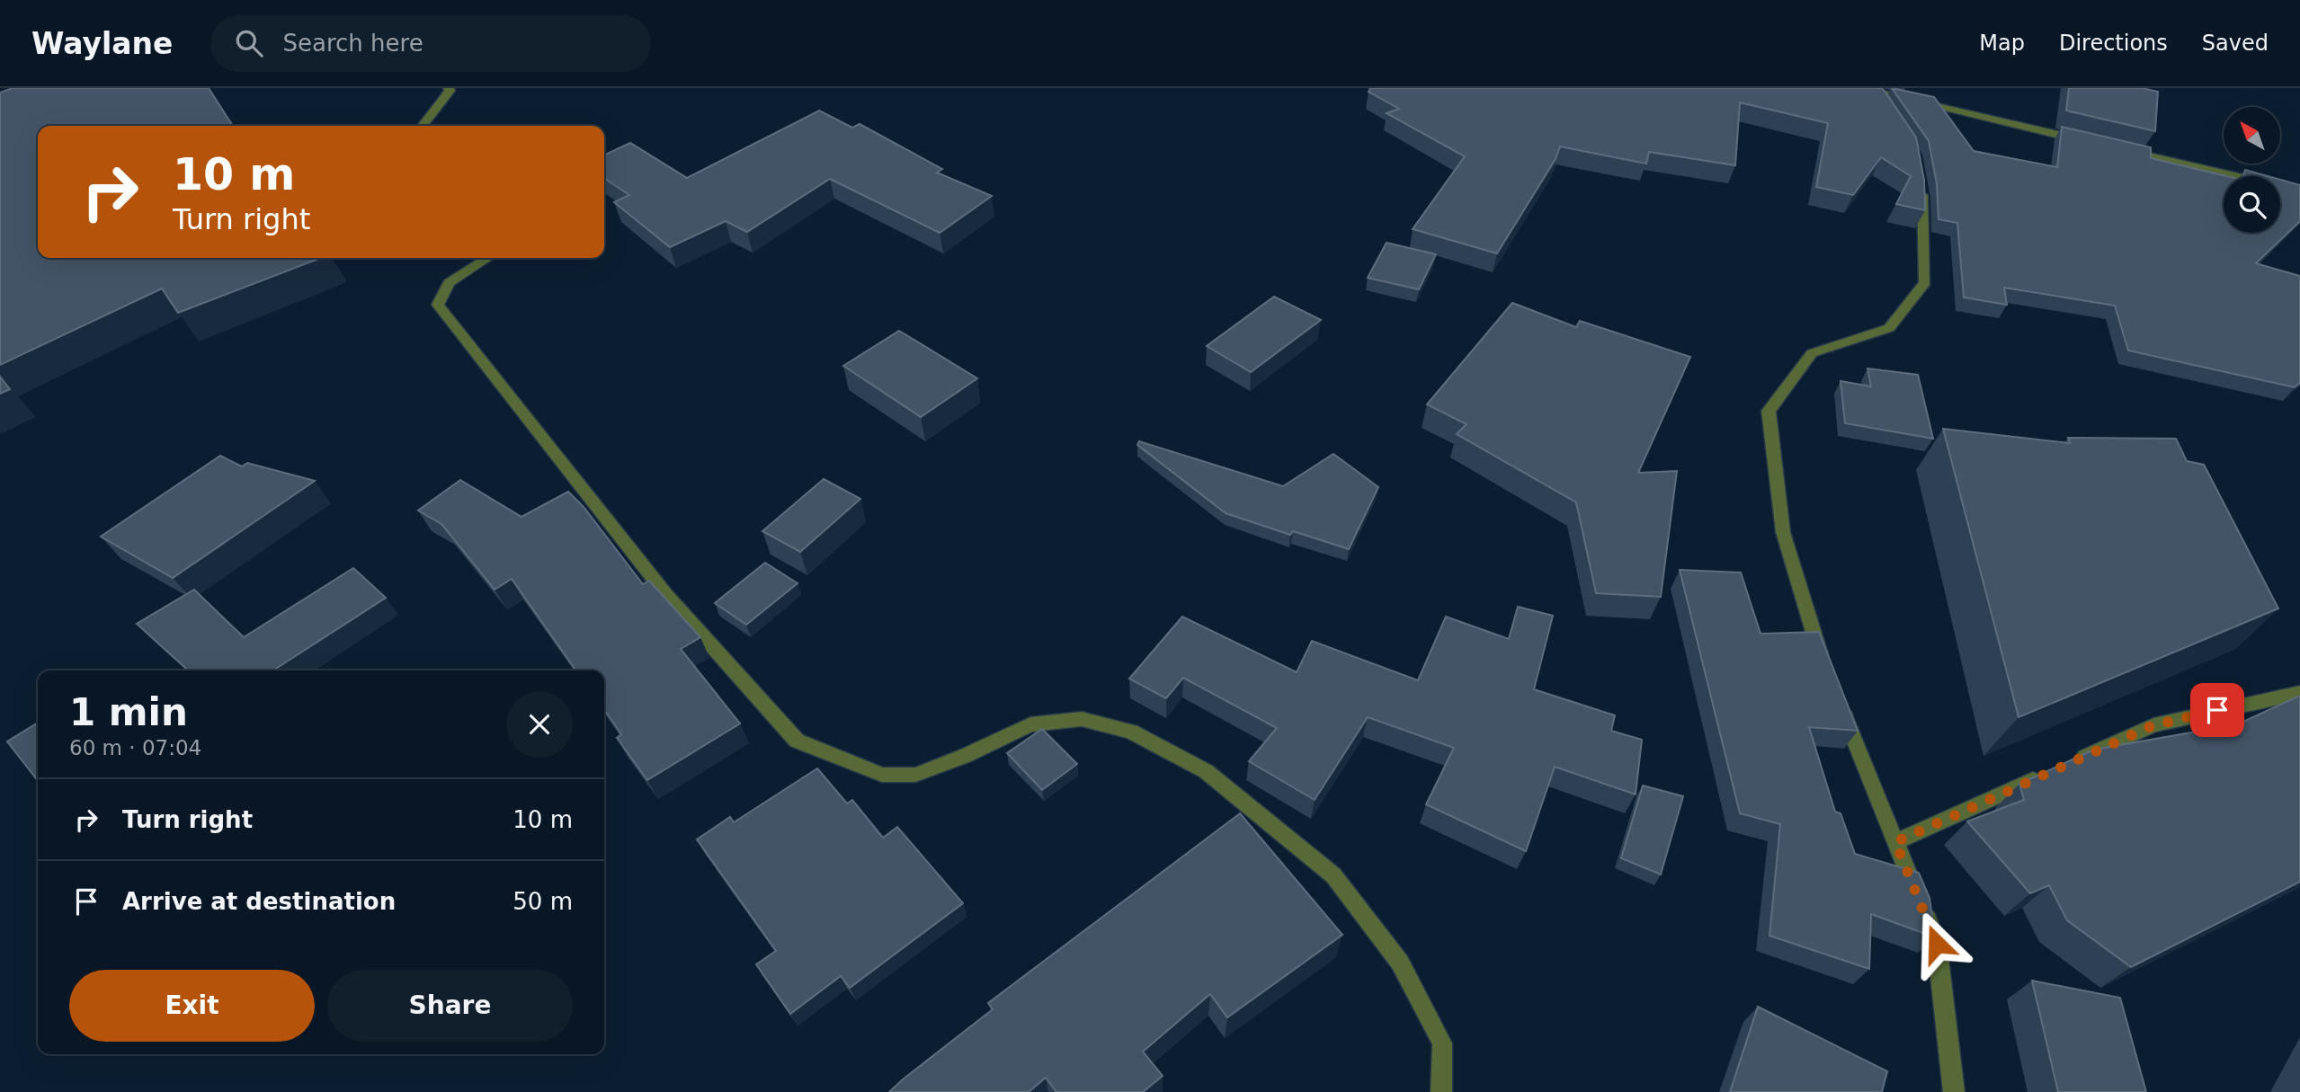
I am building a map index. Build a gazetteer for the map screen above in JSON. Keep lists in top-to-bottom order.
{
  "north": "top left",
  "page": {
    "header": "Waylane",
    "search": "Search here",
    "nav": ["Map", "Directions", "Saved"],
    "turn": ["10 m", "Turn right"],
    "heading": ["1 min", "60 m · 07:04"],
    "list": [
      {
        "name": "Turn right",
        "value": "10 m"
      },
      {
        "name": "Arrive at destination",
        "value": "50 m"
      }
    ],
    "buttons": ["Exit", "Share"]
  }
}
